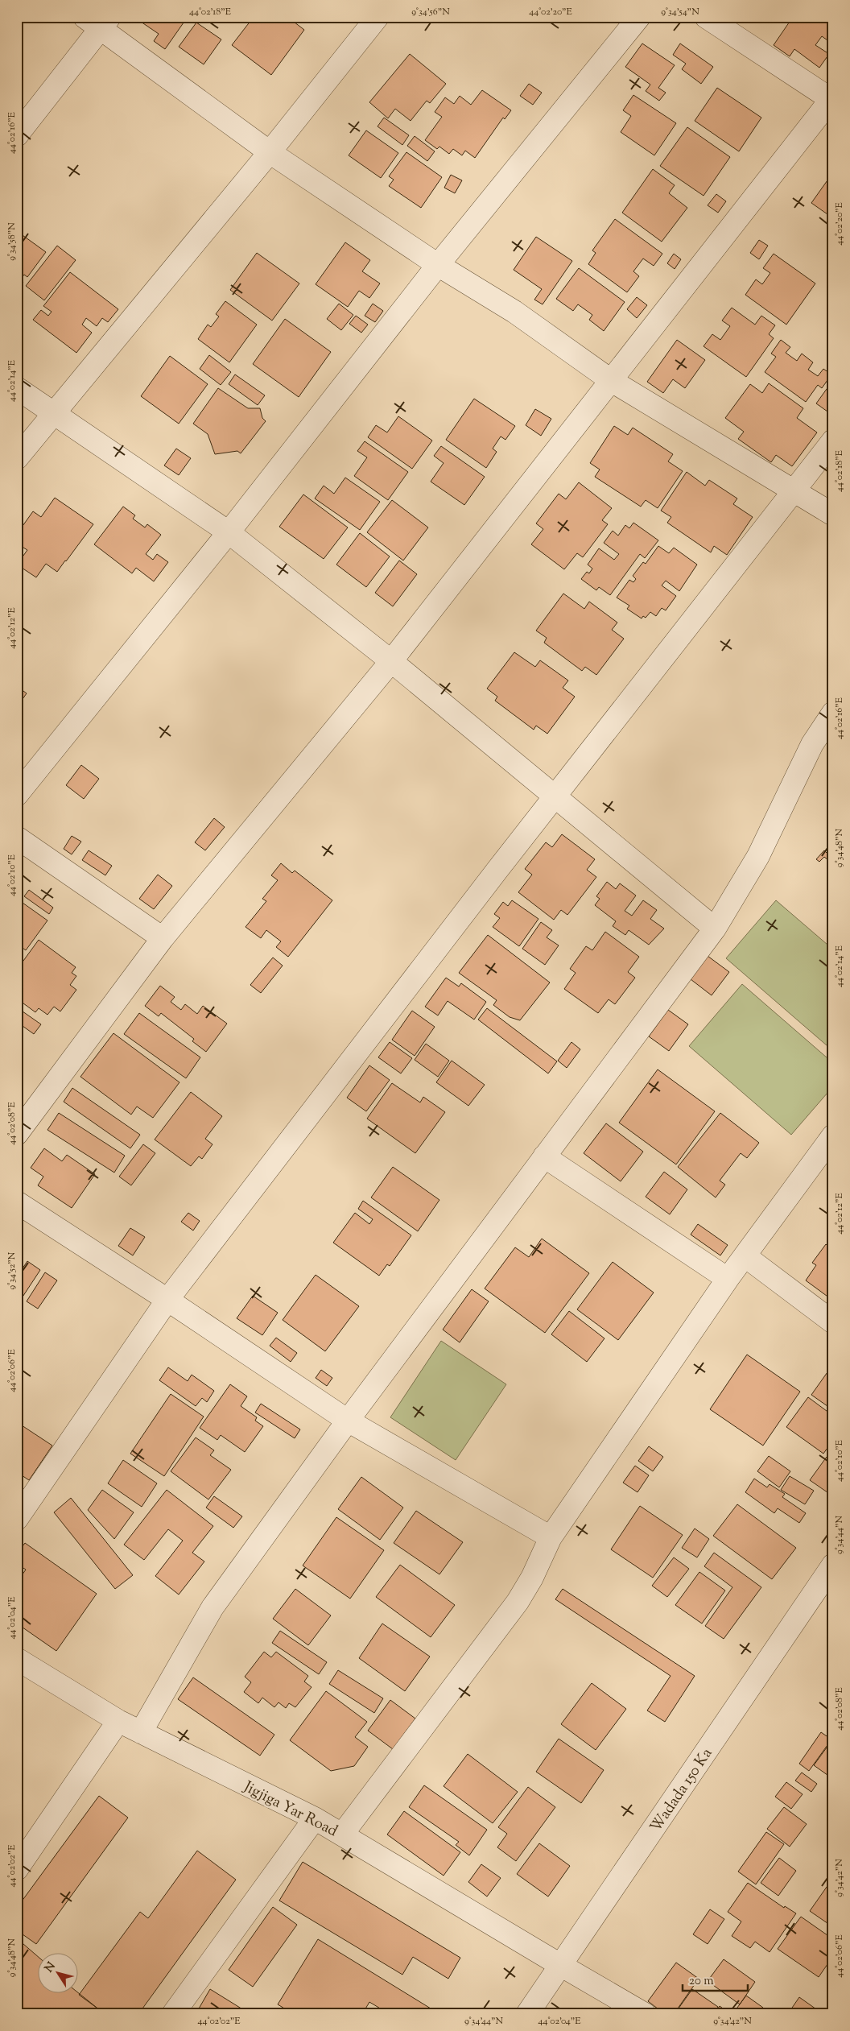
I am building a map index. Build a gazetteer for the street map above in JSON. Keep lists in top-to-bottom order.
{
  "streets": {
    "street": ["Wadada 150 Ka", "Jigjiga Yar Road"]
  },
  "crossings": [
    ["Wadada 150 Ka", "Jigjiga Yar Road"]
  ],
  "scale_bar": "20 m",
  "north": "top left",
  "coordinates": [
    "44°02'18\"E",
    "9°34'56\"N",
    "44°02'20\"E",
    "9°34'54\"N",
    "44°02'16\"E",
    "9°34'58\"N",
    "44°02'14\"E",
    "44°02'12\"E",
    "9°34'48\"N",
    "44°02'10\"E",
    "44°02'08\"E",
    "9°34'52\"N",
    "44°02'06\"E",
    "9°34'44\"N",
    "44°02'04\"E",
    "44°02'02\"E",
    "9°34'42\"N"
  ]
}
